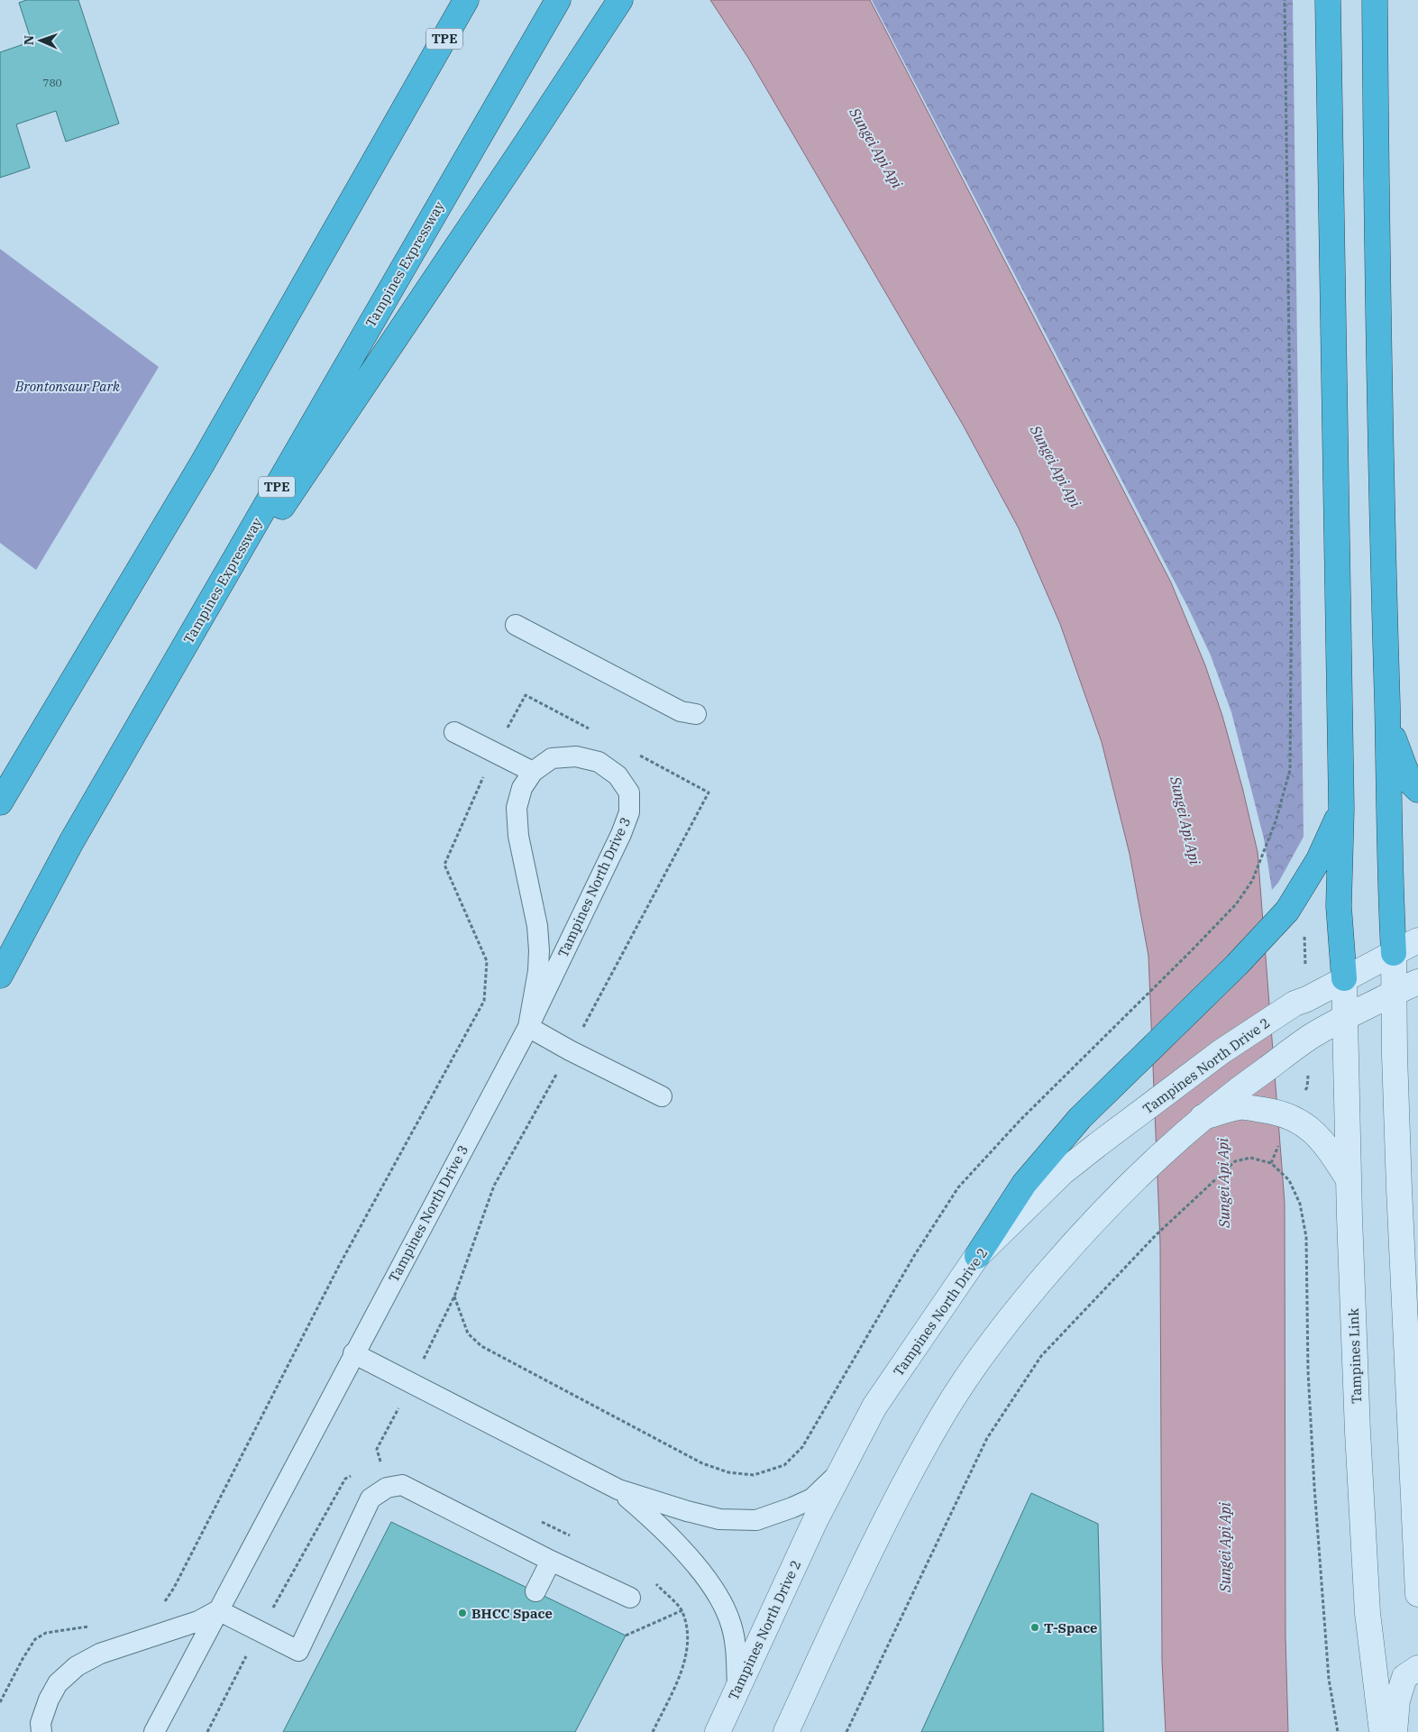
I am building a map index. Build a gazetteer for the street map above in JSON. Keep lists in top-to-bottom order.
{
  "streets": {
    "highway": ["TPE", "Tampines Expressway"],
    "street": ["Tampines North Drive 2", "Tampines Link"],
    "lane": ["Tampines North Drive 3"]
  },
  "crossings": [
    ["Tampines North Drive 2", "Tampines Link"]
  ],
  "water": ["Sungei Api Api"],
  "parks": ["Brontonsaur Park"],
  "places": ["BHCC Space", "T-Space"],
  "house_numbers": ["780"],
  "north": "left"
}
